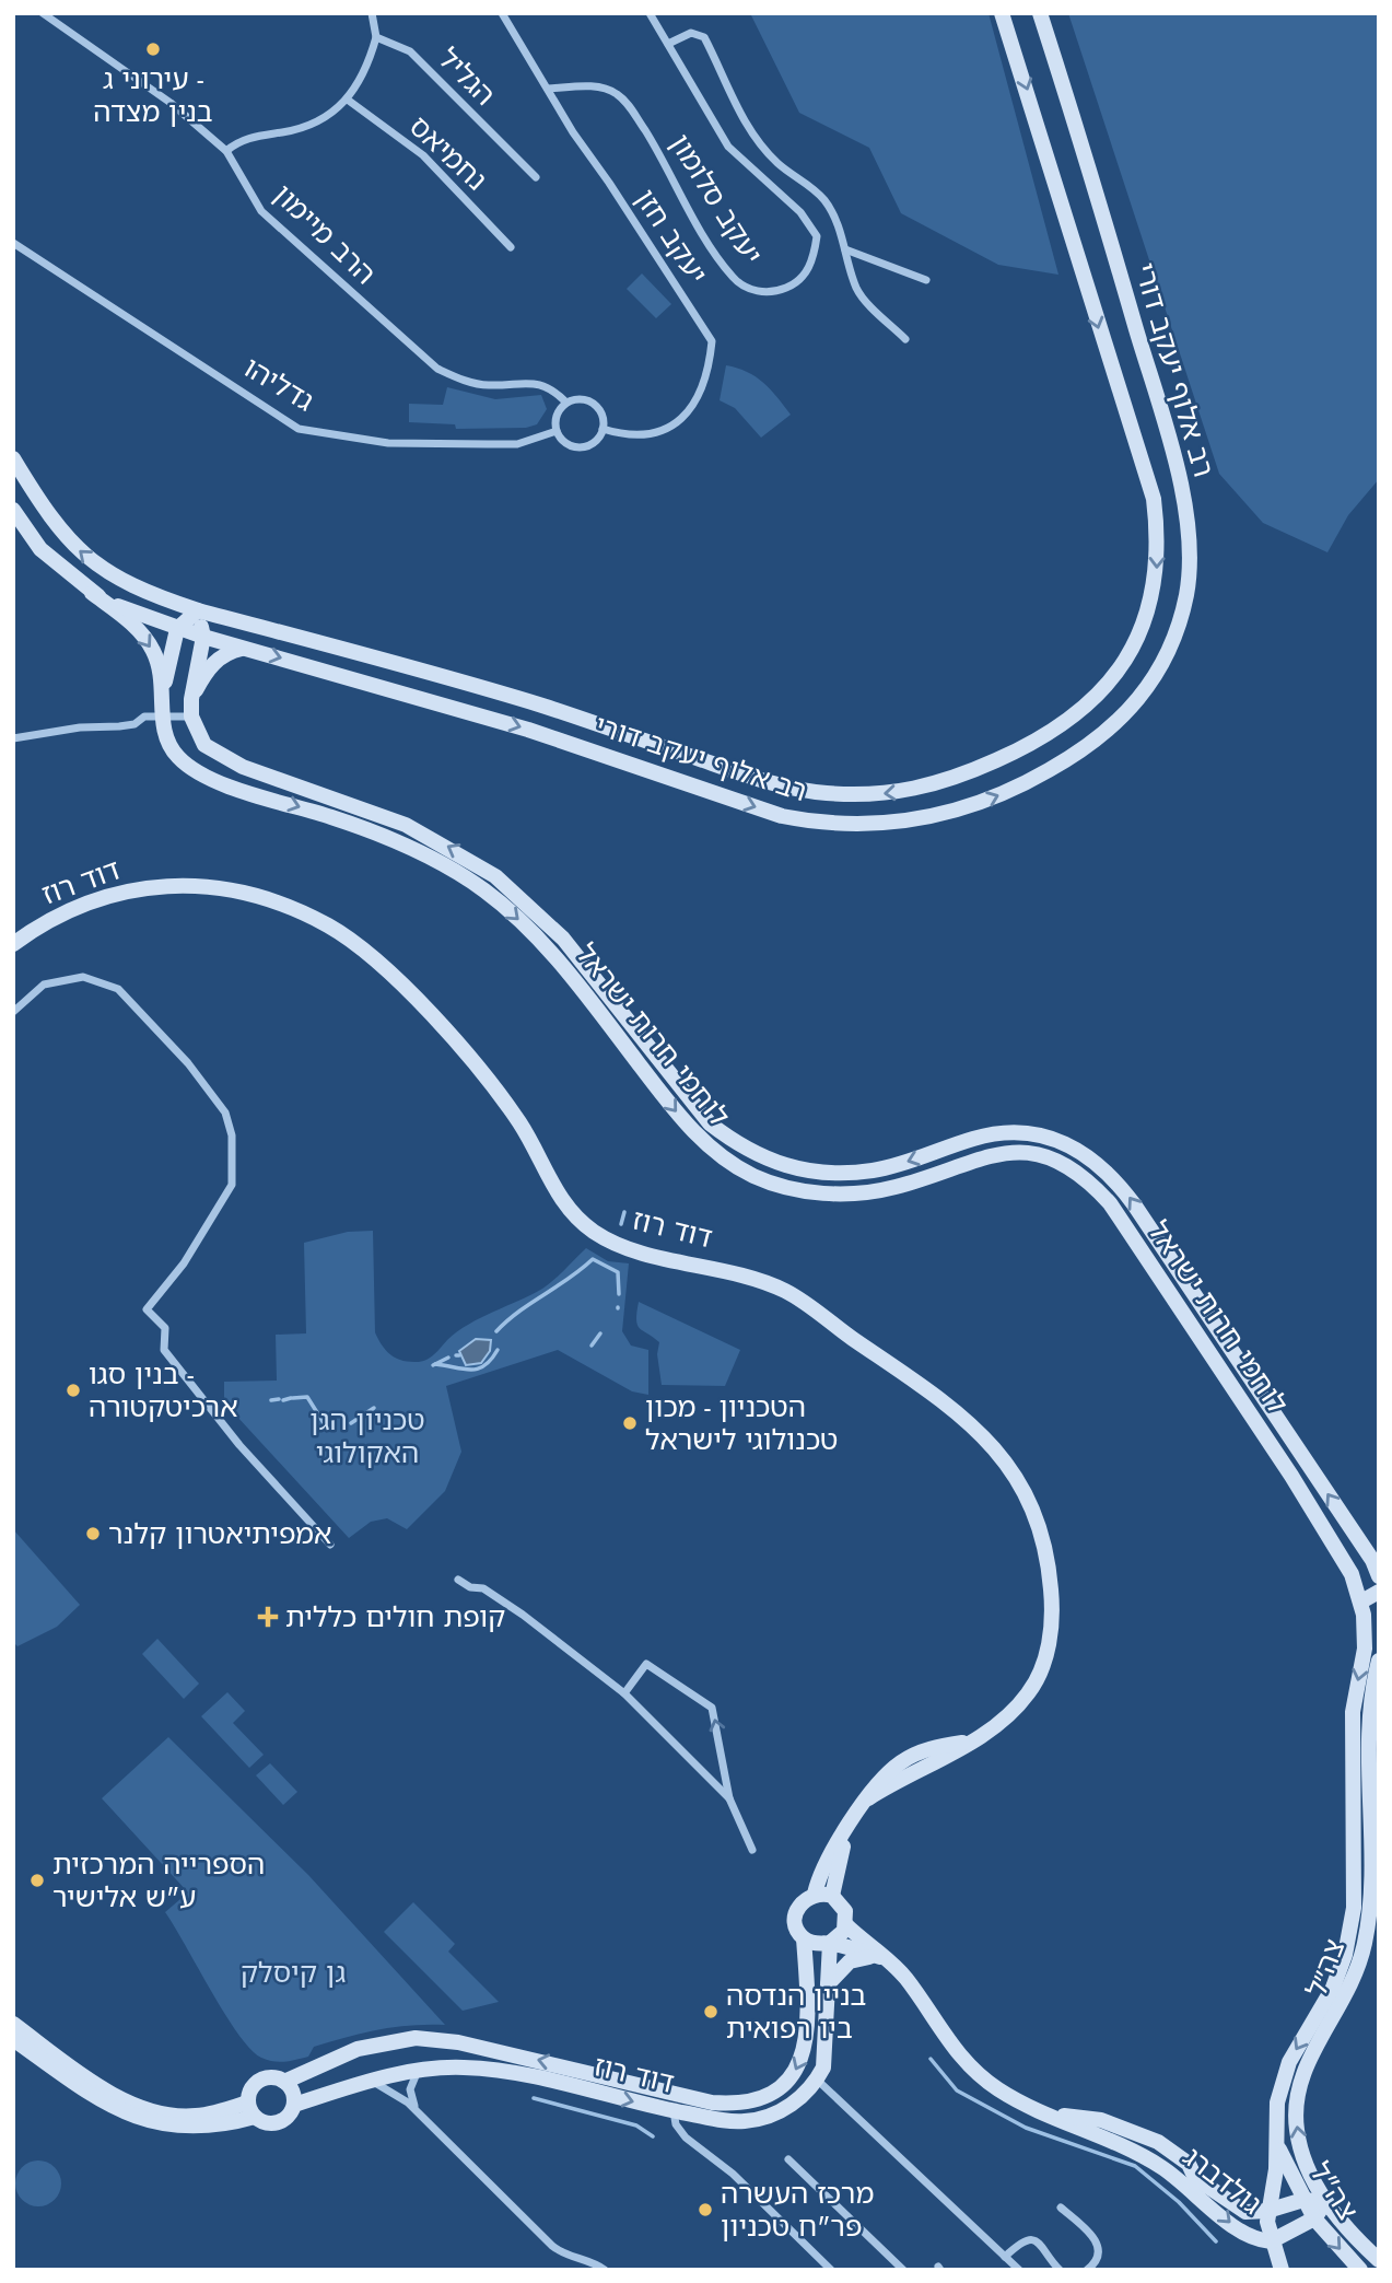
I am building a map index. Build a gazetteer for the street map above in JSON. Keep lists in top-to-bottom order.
{
  "streets": {
    "main road": [
      "רב אלוף יעקב דורי",
      "דוד רוז",
      "לוחמי חרות ישראל",
      "צה״ל",
      "גולדברג",
      "צה\"ל"
    ],
    "street": [
      "הגליל",
      "נחמיאס",
      "יעקב סלומון",
      "הרב מיימון",
      "יעקב חזן",
      "גדליהו"
    ]
  },
  "crossings": [
    ["יעקב סלומון", "יעקב חזן"],
    ["הרב מיימון", "יעקב חזן"],
    ["הרב מיימון", "גדליהו"],
    ["יעקב חזן", "גדליהו"],
    ["רב אלוף יעקב דורי", "לוחמי חרות ישראל"],
    ["דוד רוז", "גולדברג"],
    ["לוחמי חרות ישראל", "צה״ל"],
    ["צה״ל", "גולדברג"],
    ["צה״ל", "צה\"ל"],
    ["גולדברג", "צה\"ל"]
  ],
  "one_way": ["צה\"ל"],
  "parks": ["טכניון הגן האקולוגי", "גן קיסלק"],
  "places": {
    "other": [
      "עירוני ג - בנין מצדה",
      "בנין סגו - ארכיטקטורה",
      "הטכניון - מכון טכנולוגי לישראל",
      "אמפיתיאטרון קלנר",
      "הספרייה המרכזית ע\"ש אלישיר",
      "בניין הנדסה ביו רפואית",
      "מרכז העשרה פר\"ח טכניון"
    ],
    "health": ["קופת חולים כללית"]
  }
}
